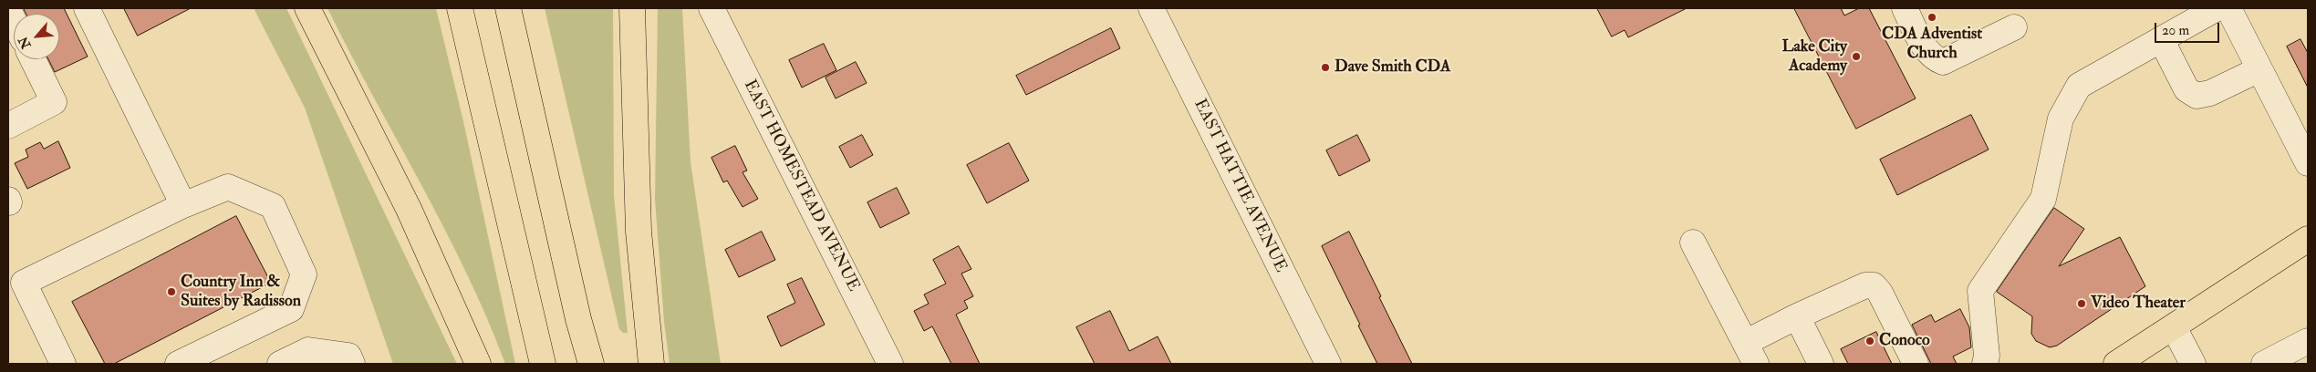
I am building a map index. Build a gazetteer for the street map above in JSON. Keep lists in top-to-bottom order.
{
  "streets": {
    "street": ["EAST HOMESTEAD AVENUE", "EAST HATTIE AVENUE"]
  },
  "places": [
    "CDA Adventist Church",
    "Lake City Academy",
    "Dave Smith CDA",
    "Country Inn & Suites by Radisson",
    "Video Theater",
    "Conoco"
  ],
  "scale_bar": "20 m",
  "north": "bottom left"
}
